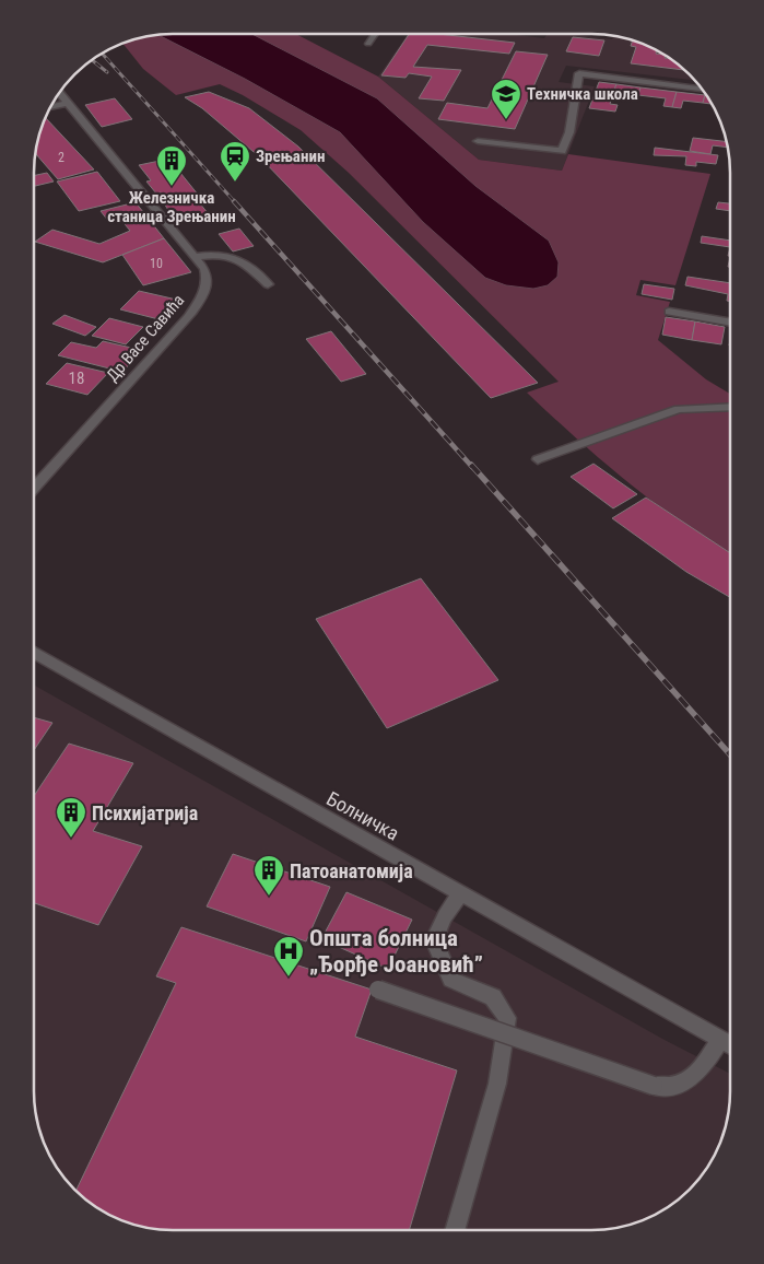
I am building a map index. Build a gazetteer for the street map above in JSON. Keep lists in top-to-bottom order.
{
  "streets": {
    "street": ["Др Васе Савића", "Болничка"]
  },
  "places": {
    "school or university": ["Техничка школа"],
    "station": ["Зрењанин"],
    "building": ["Железничка станица Зрењанин", "Психијатрија", "Патоанатомија"],
    "hospital": ["Општа болница „Ђорђе Јоановић”"]
  },
  "house_numbers": ["2", "10", "18"]
}
